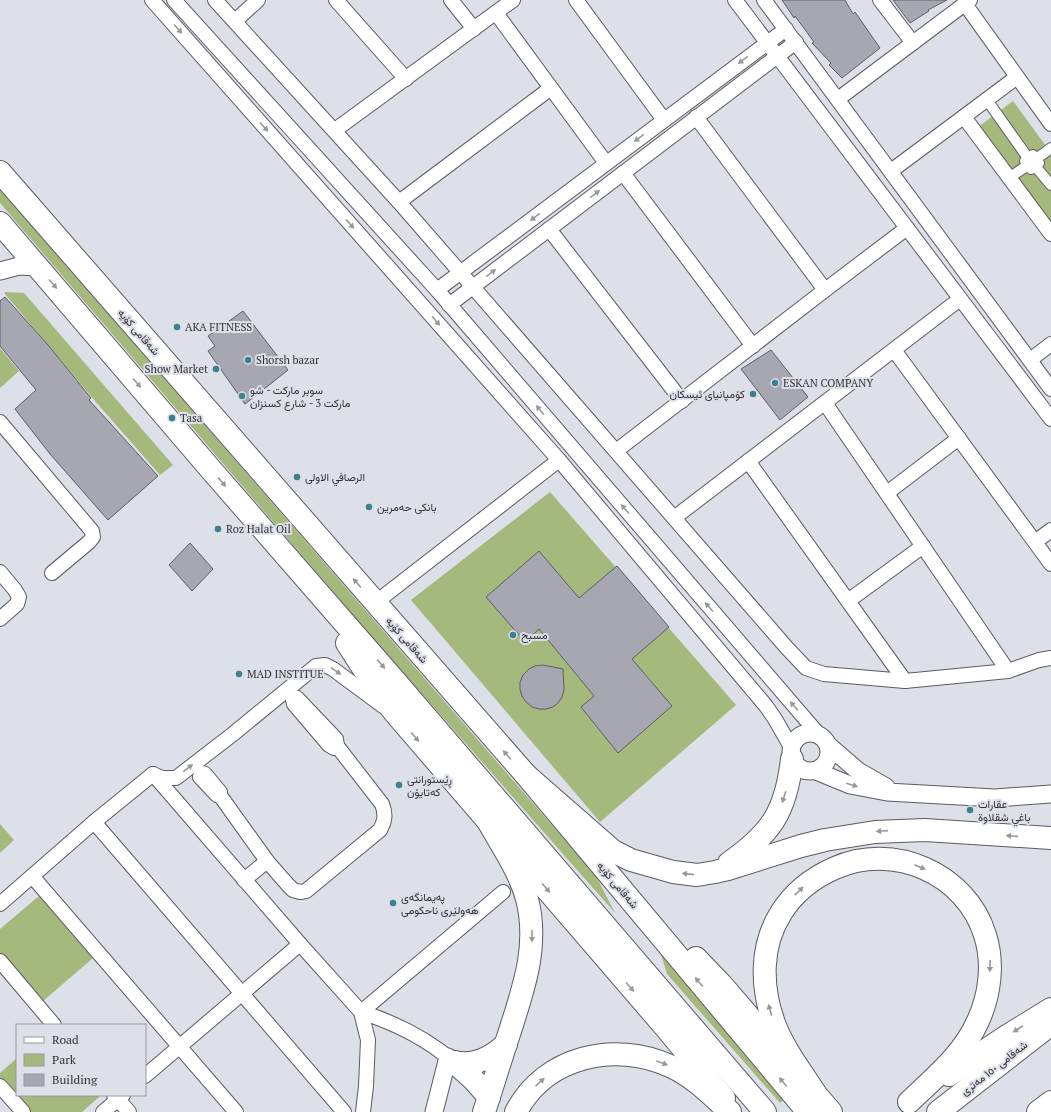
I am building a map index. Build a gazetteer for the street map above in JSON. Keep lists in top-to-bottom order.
{
  "streets": {
    "highway": ["شەقامی کۆیە", "شەقامی ١٥٠ مەتری"]
  },
  "places": [
    "AKA FITNESS",
    "Shorsh bazar",
    "Show Market",
    "ESKAN COMPANY",
    "کۆمپانیای ئیسکان",
    "سوبر ماركت - شو ماركت 3 - شارع كسنزان",
    "Tasa",
    "الرصافي الاولى",
    "بانكی حه‌مرین",
    "Roz Halat Oil",
    "مسبح",
    "MAD INSTITUE",
    "ڕێستورانتی کەتایۆن",
    "عقارات باغي شقلاوة",
    "پەیمانگەی هەولێری ناحکومی"
  ],
  "legend": ["Road", "Park", "Building"]
}
